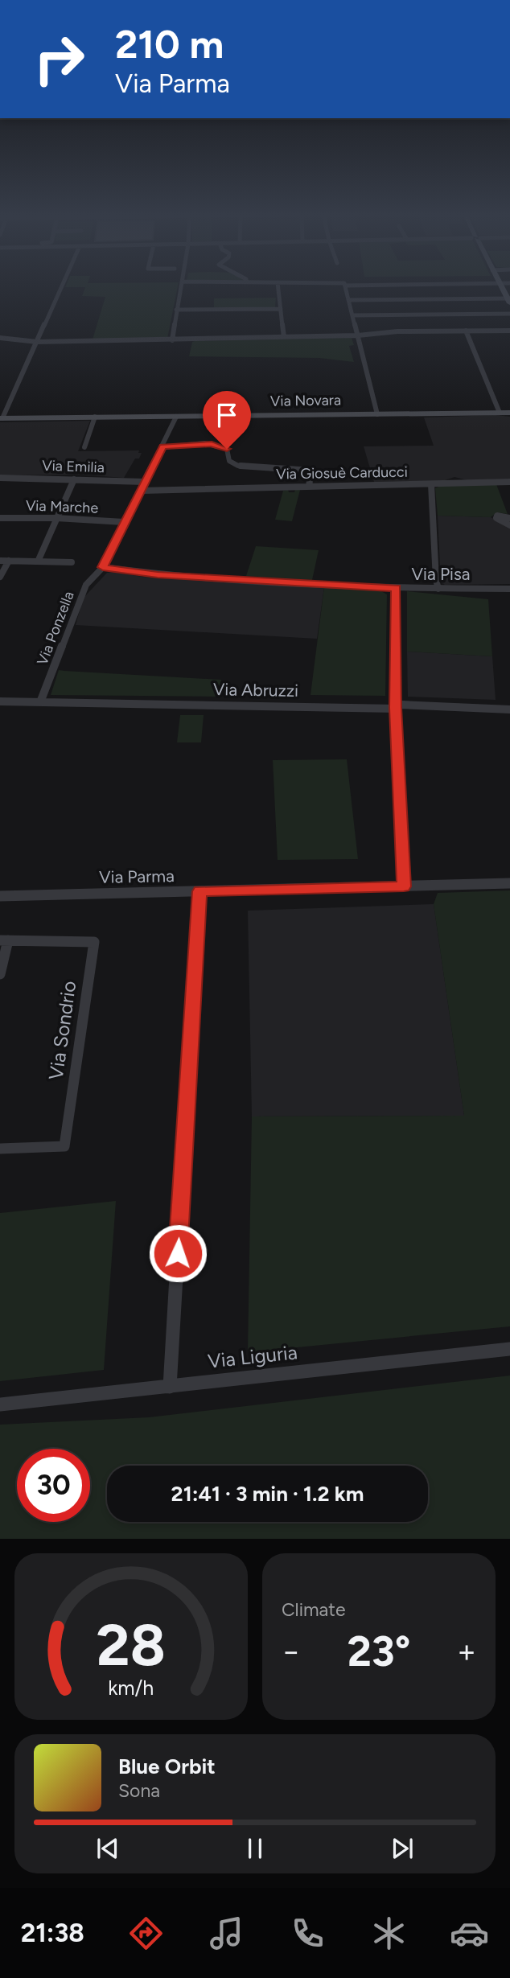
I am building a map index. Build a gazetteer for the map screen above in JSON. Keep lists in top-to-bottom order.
{
  "streets": {
    "street": [
      "Via Novara",
      "Via Emilia",
      "Via Giosuè Carducci",
      "Via Marche",
      "Via Pisa",
      "Via Ponzella",
      "Via Abruzzi",
      "Via Parma",
      "Via Sondrio",
      "Via Liguria"
    ]
  },
  "crossings": [
    ["Via Novara", "Via Ponzella"],
    ["Via Emilia", "Via Ponzella"],
    ["Via Giosuè Carducci", "Via Ponzella"],
    ["Via Marche", "Via Ponzella"],
    ["Via Pisa", "Via Ponzella"],
    ["Via Ponzella", "Via Abruzzi"]
  ],
  "page": {
    "turn": ["210 m", "Via Parma"],
    "limit": "30",
    "trip": "21:41 · 3 min · 1.2 km",
    "tile": "Climate",
    "heat": ["−", "23°", "+"],
    "song": ["Blue Orbit", "Sona"],
    "tabs": "21:38",
    "gauge": ["28", "km/h"]
  }
}
